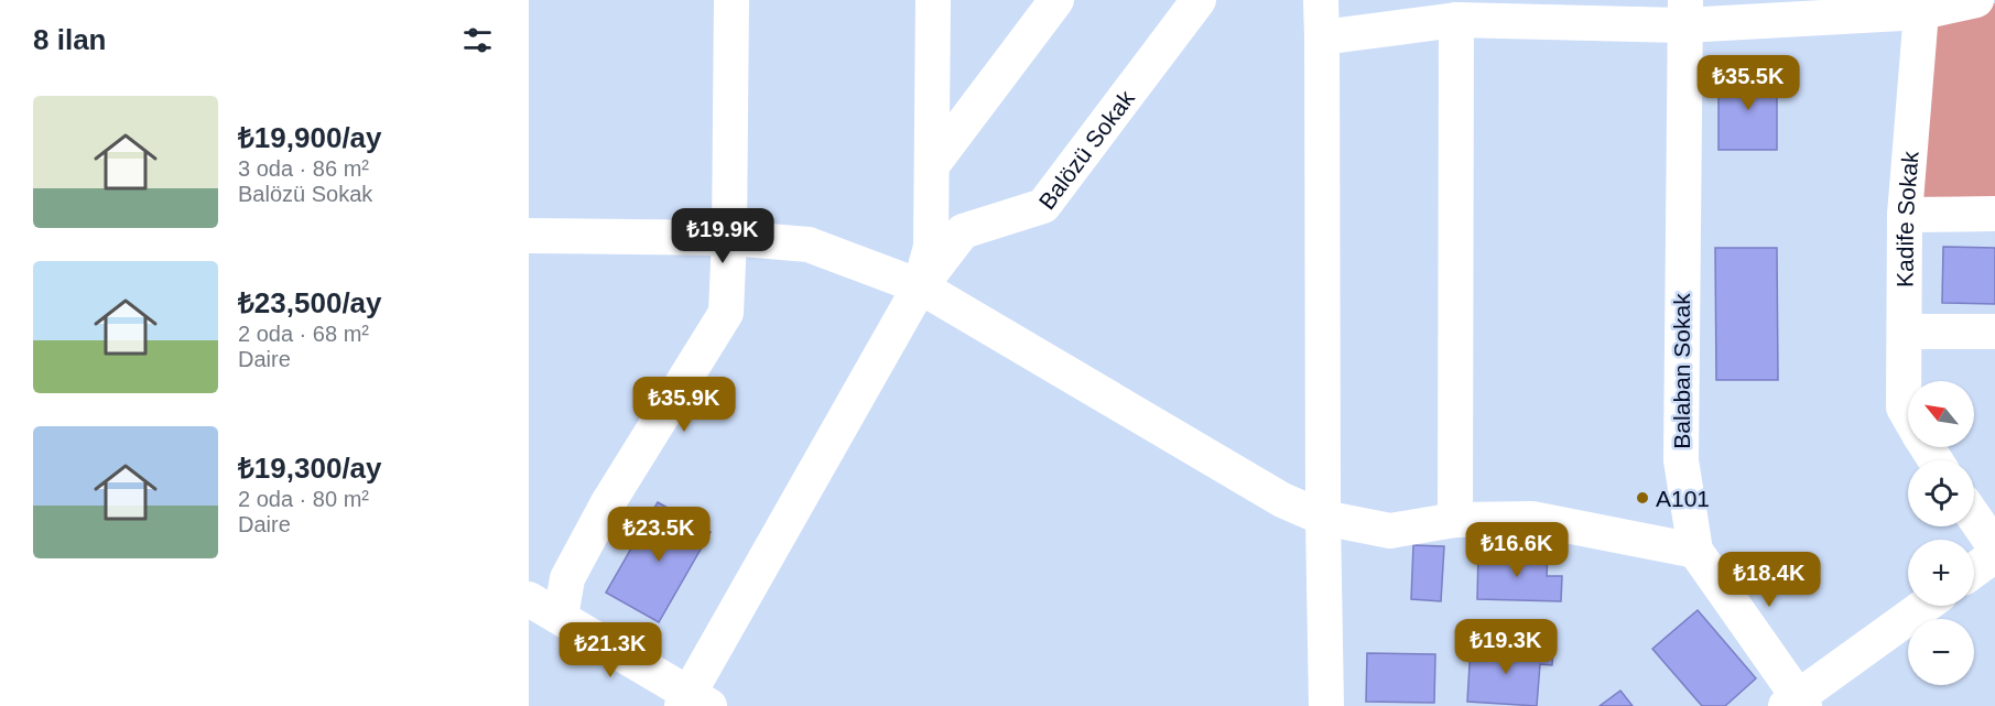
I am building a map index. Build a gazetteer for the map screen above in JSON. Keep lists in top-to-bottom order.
{
  "streets": {
    "street": ["Balözü Sokak", "Kadife Sokak", "Balaban Sokak"]
  },
  "places": ["A101"],
  "north": "top left",
  "page": {
    "heading": "8 ilan",
    "price": [
      "₺35.5K",
      "₺19.9K",
      "₺35.9K",
      "₺23.5K",
      "₺16.6K",
      "₺18.4K",
      "₺19.3K",
      "₺21.3K"
    ],
    "list": [
      {
        "name": "₺19,900/ay",
        "note": "3 oda · 86 m² · Balözü Sokak"
      },
      {
        "name": "₺23,500/ay",
        "note": "2 oda · 68 m² · Daire"
      },
      {
        "name": "₺19,300/ay",
        "note": "2 oda · 80 m² · Daire"
      }
    ],
    "map_buttons": ["+", "−"]
  }
}
